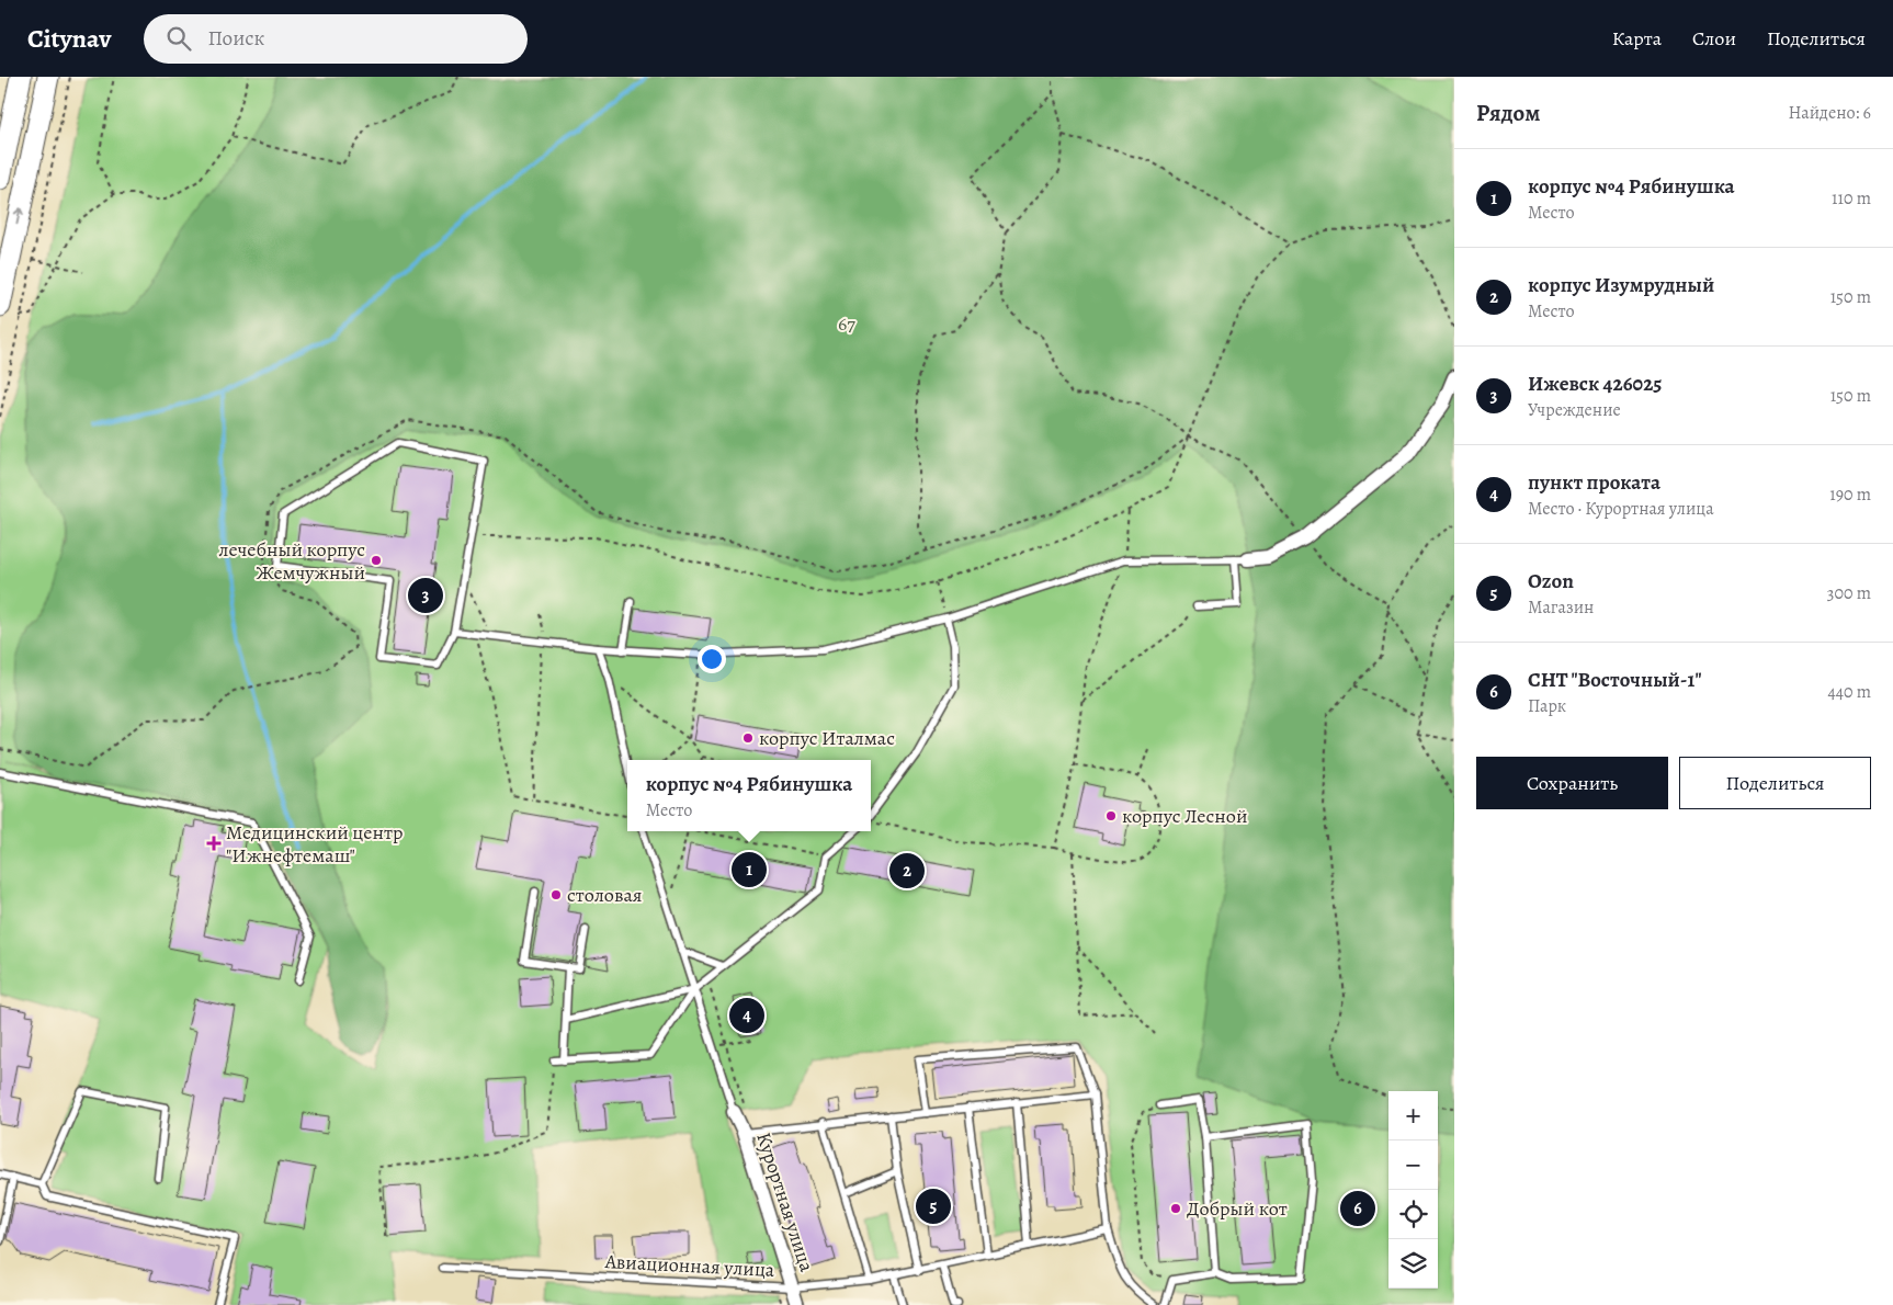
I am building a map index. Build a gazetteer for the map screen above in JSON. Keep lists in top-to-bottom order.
{
  "streets": {
    "street": ["Курортная улица"],
    "lane": ["Авиационная улица"]
  },
  "crossings": [
    ["Курортная улица", "Авиационная улица"]
  ],
  "parks": ["67"],
  "places": {
    "other": [
      "лечебный корпус Жемчужный",
      "корпус Италмас",
      "корпус Лесной",
      "столовая",
      "Добрый кот"
    ],
    "health": ["Медицинский центр \"Ижнефтемаш\""]
  },
  "page": {
    "header": "Citynav",
    "search": "Поиск",
    "nav": ["Карта", "Слои", "Поделиться"],
    "heading": ["Рядом", "Найдено: 6"],
    "list": [
      {
        "mark": "1",
        "name": "корпус №4 Рябинушка",
        "note": "Место",
        "value": "110 m"
      },
      {
        "mark": "2",
        "name": "корпус Изумрудный",
        "note": "Место",
        "value": "150 m"
      },
      {
        "mark": "3",
        "name": "Ижевск 426025",
        "note": "Учреждение",
        "value": "150 m"
      },
      {
        "mark": "4",
        "name": "пункт проката",
        "note": "Место · Курортная улица",
        "value": "190 m"
      },
      {
        "mark": "5",
        "name": "Ozon",
        "note": "Магазин",
        "value": "300 m"
      },
      {
        "mark": "6",
        "name": "СНТ \"Восточный-1\"",
        "note": "Парк",
        "value": "440 m"
      }
    ],
    "pins": [
      "3",
      "1",
      "2",
      "4",
      "5",
      "6"
    ],
    "buttons": ["Сохранить", "Поделиться"],
    "popup": ["корпус №4 Рябинушка", "Место"],
    "map_buttons": ["+", "−"]
  }
}
